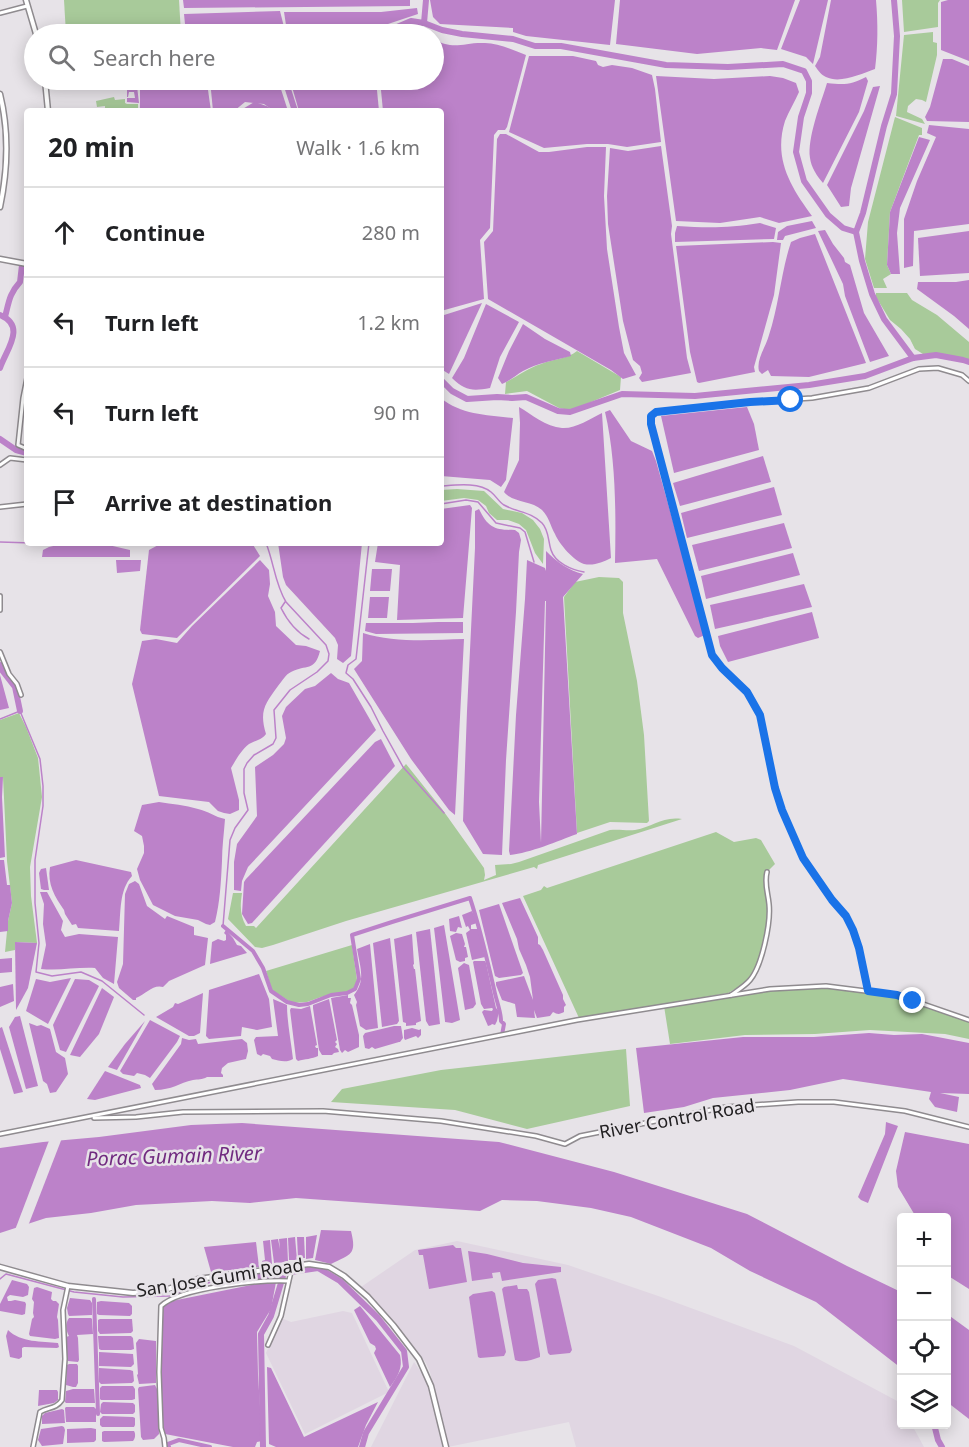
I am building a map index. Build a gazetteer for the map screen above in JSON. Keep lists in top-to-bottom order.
{
  "streets": {
    "street": ["River Control Road", "San Jose Gumi Road"]
  },
  "water": ["Porac Gumain River"],
  "page": {
    "search": "Search here",
    "heading": ["20 min", "Walk · 1.6 km"],
    "list": [
      ["Continue", "280 m"],
      ["Turn left", "1.2 km"],
      ["Turn left", "90 m"],
      "Arrive at destination"
    ],
    "map_buttons": ["+", "−"]
  }
}
